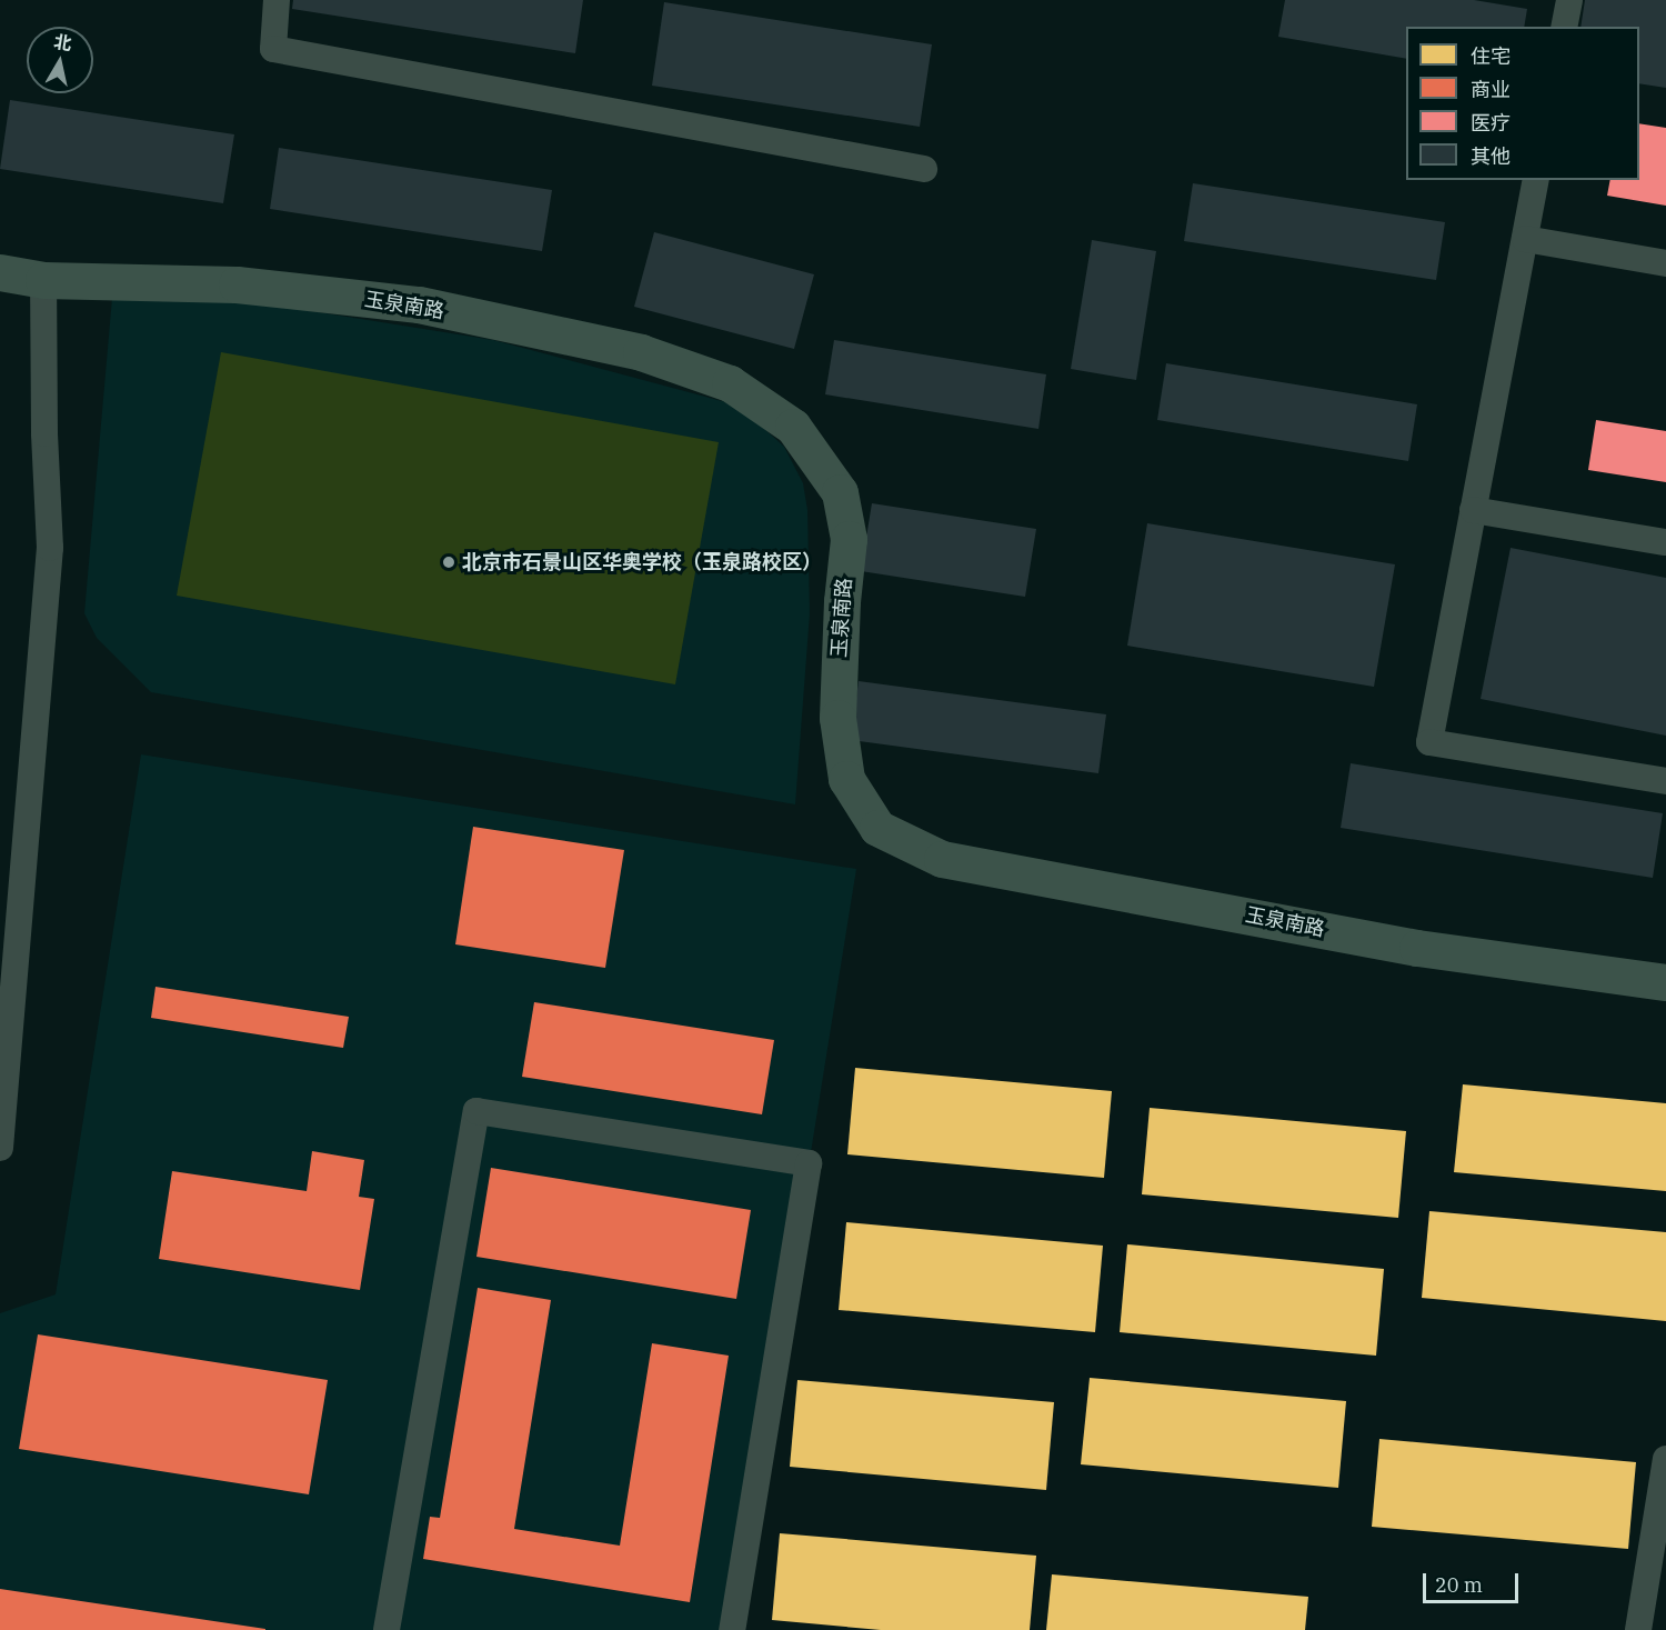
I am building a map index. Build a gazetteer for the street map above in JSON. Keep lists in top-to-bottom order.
{
  "streets": {
    "street": ["玉泉南路"]
  },
  "places": ["北京市石景山区华奥学校（玉泉路校区）"],
  "legend": [
    "住宅",
    "商业",
    "医疗",
    "其他"
  ],
  "scale_bar": "20 m",
  "north": "top"
}
